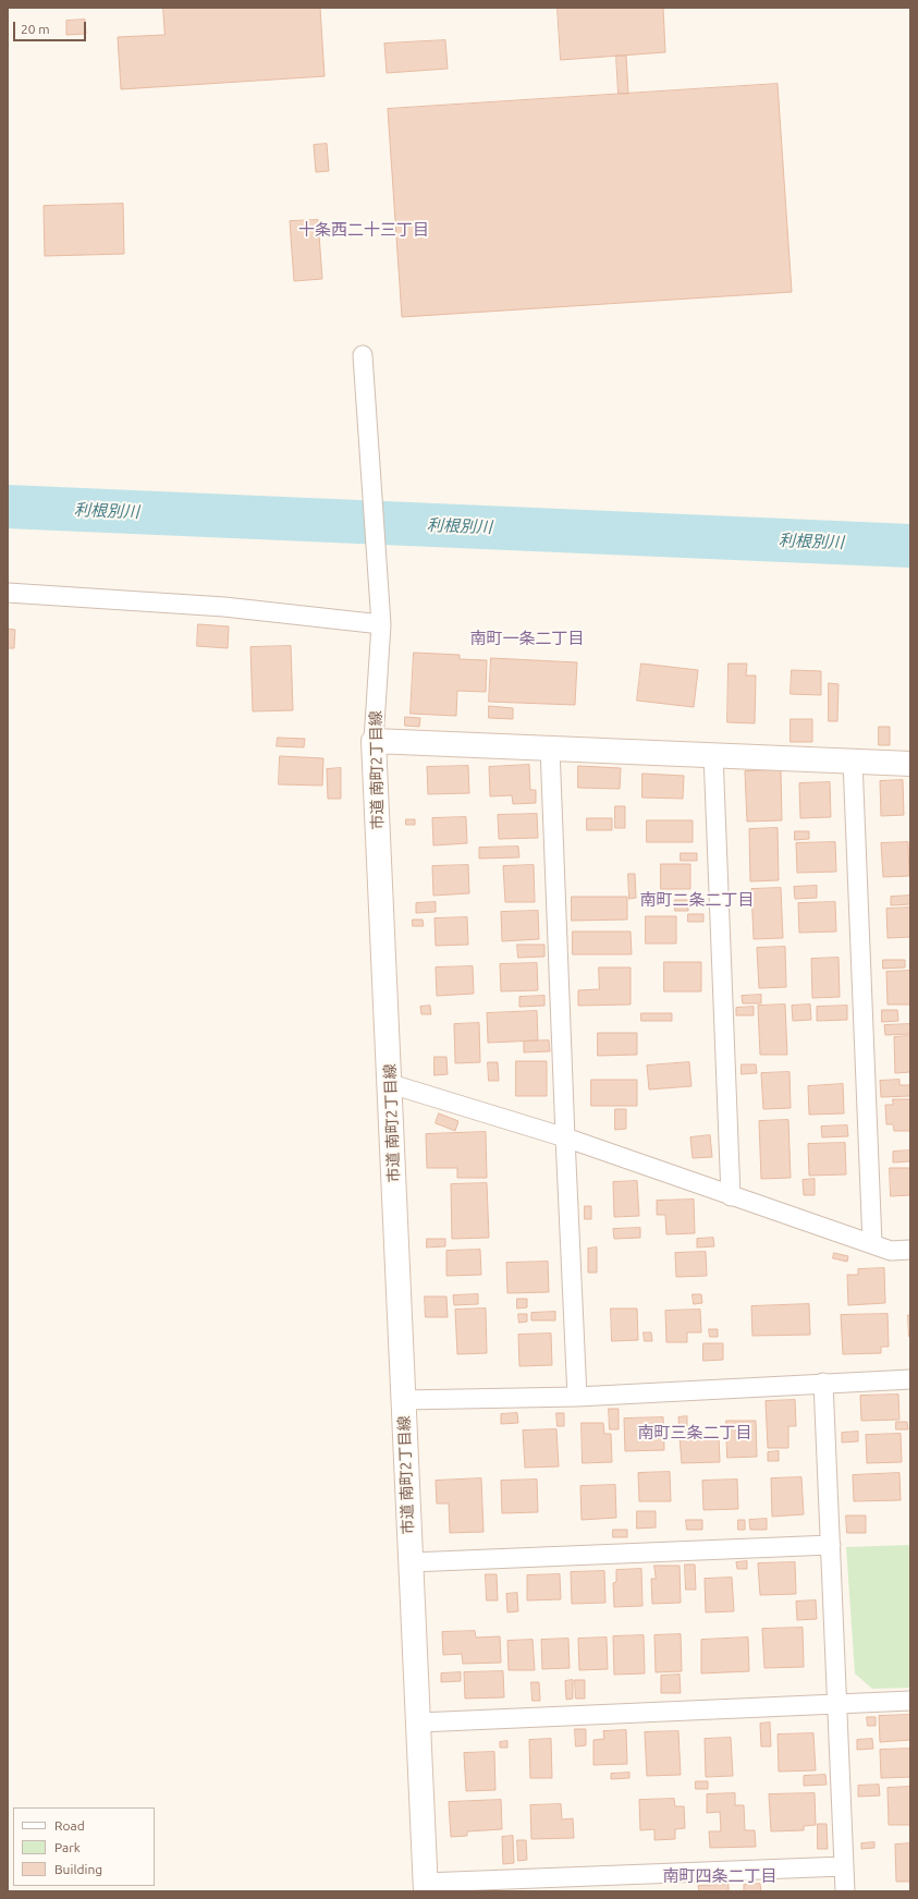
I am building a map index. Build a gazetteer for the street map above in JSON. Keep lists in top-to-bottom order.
{
  "streets": {
    "street": ["市道 南町2丁目線"]
  },
  "districts": [
    "十条西二十三丁目",
    "南町一条二丁目",
    "南町二条二丁目",
    "南町三条二丁目",
    "南町四条二丁目"
  ],
  "water": ["利根別川"],
  "legend": ["Road", "Park", "Building"],
  "scale_bar": "20 m"
}
